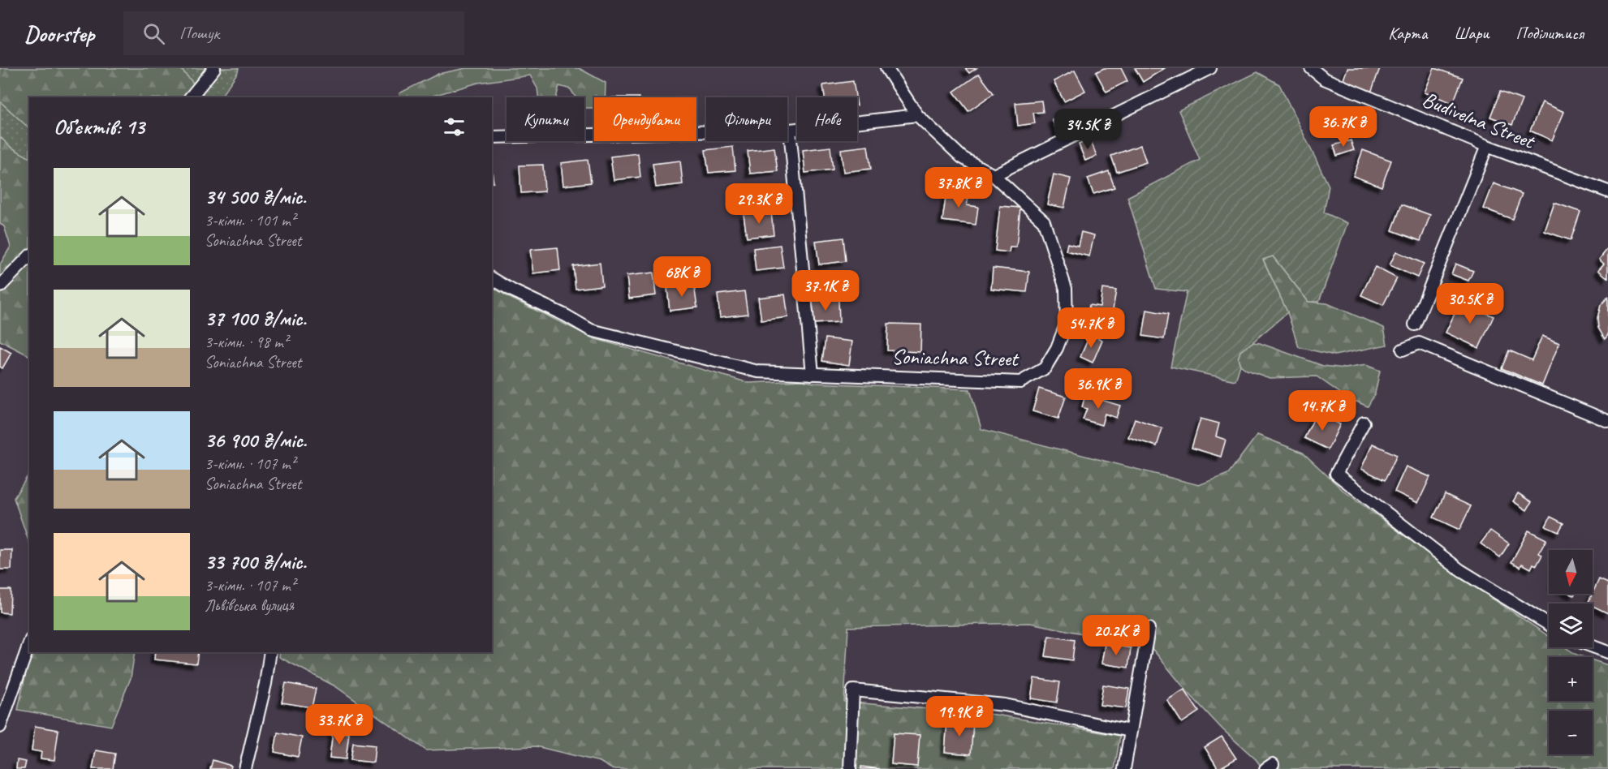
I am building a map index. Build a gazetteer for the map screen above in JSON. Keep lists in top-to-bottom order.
{
  "streets": {
    "street": ["Budivelna Street", "Soniachna Street"]
  },
  "north": "bottom",
  "page": {
    "header": "Doorstep",
    "search": "Пошук",
    "nav": ["Карта", "Шари", "Поділитися"],
    "chip": [
      "Купити",
      "Орендувати",
      "Фільтри",
      "Нове"
    ],
    "heading": "Об’єктів: 13",
    "price": [
      "36.7K ₴",
      "34.5K ₴",
      "37.8K ₴",
      "29.3K ₴",
      "68K ₴",
      "37.1K ₴",
      "30.5K ₴",
      "54.7K ₴",
      "36.9K ₴",
      "14.7K ₴",
      "20.2K ₴",
      "19.9K ₴",
      "33.7K ₴"
    ],
    "list": [
      {
        "name": "34 500 ₴/міс.",
        "note": "3-кімн. · 101 m² · Soniachna Street"
      },
      {
        "name": "37 100 ₴/міс.",
        "note": "3-кімн. · 98 m² · Soniachna Street"
      },
      {
        "name": "36 900 ₴/міс.",
        "note": "3-кімн. · 107 m² · Soniachna Street"
      },
      {
        "name": "33 700 ₴/міс.",
        "note": "3-кімн. · 107 m² · Львівська вулиця"
      }
    ],
    "map_buttons": ["+", "−"]
  }
}
